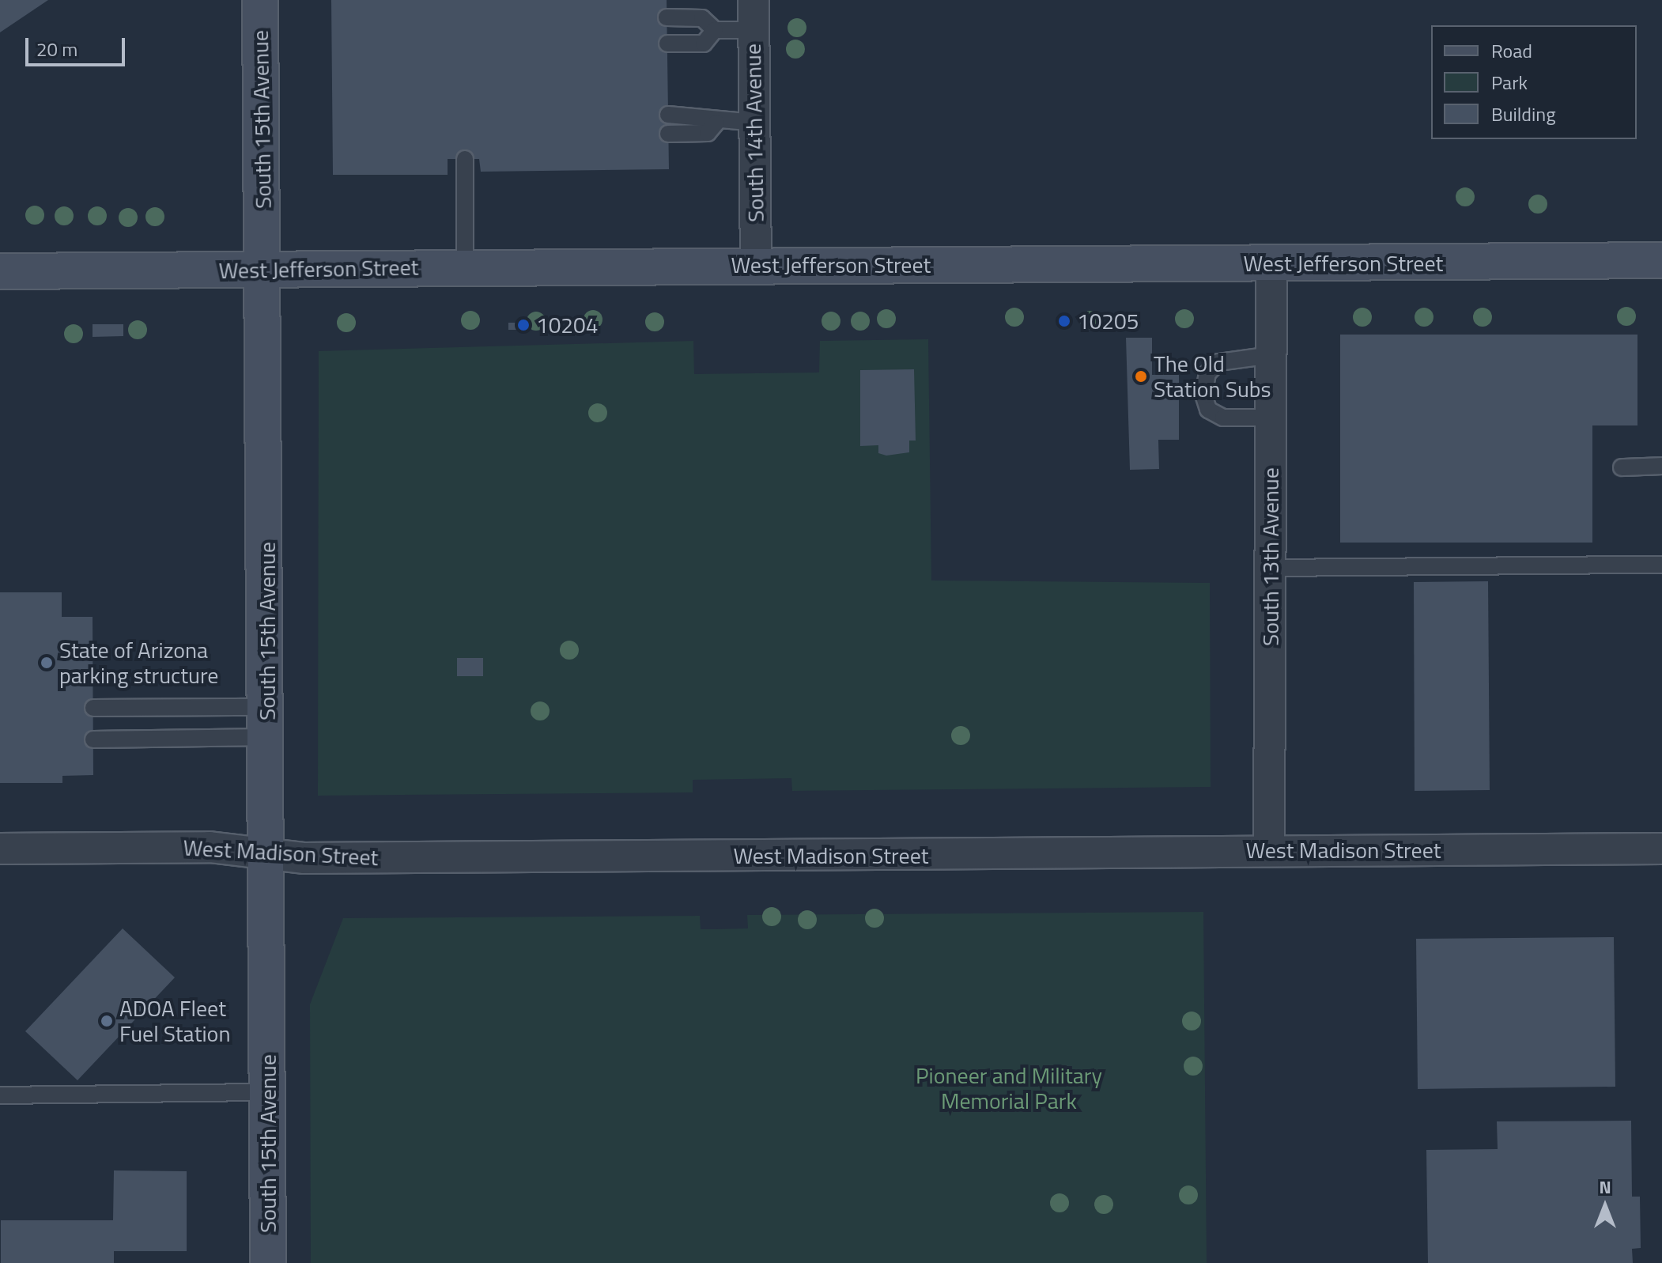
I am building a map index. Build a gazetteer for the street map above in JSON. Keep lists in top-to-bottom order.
{
  "streets": {
    "main road": ["South 15th Avenue", "West Jefferson Street"],
    "street": ["South 14th Avenue", "South 13th Avenue", "West Madison Street"]
  },
  "crossings": [
    ["South 15th Avenue", "West Jefferson Street"],
    ["South 15th Avenue", "West Madison Street"],
    ["South 14th Avenue", "West Jefferson Street"],
    ["West Jefferson Street", "South 13th Avenue"],
    ["South 13th Avenue", "West Madison Street"]
  ],
  "parks": ["Pioneer and Military Memorial Park"],
  "places": [
    "10205",
    "10204",
    "The Old Station Subs",
    "State of Arizona parking structure",
    "ADOA Fleet Fuel Station"
  ],
  "legend": ["Road", "Park", "Building"],
  "scale_bar": "20 m",
  "north": "top"
}
